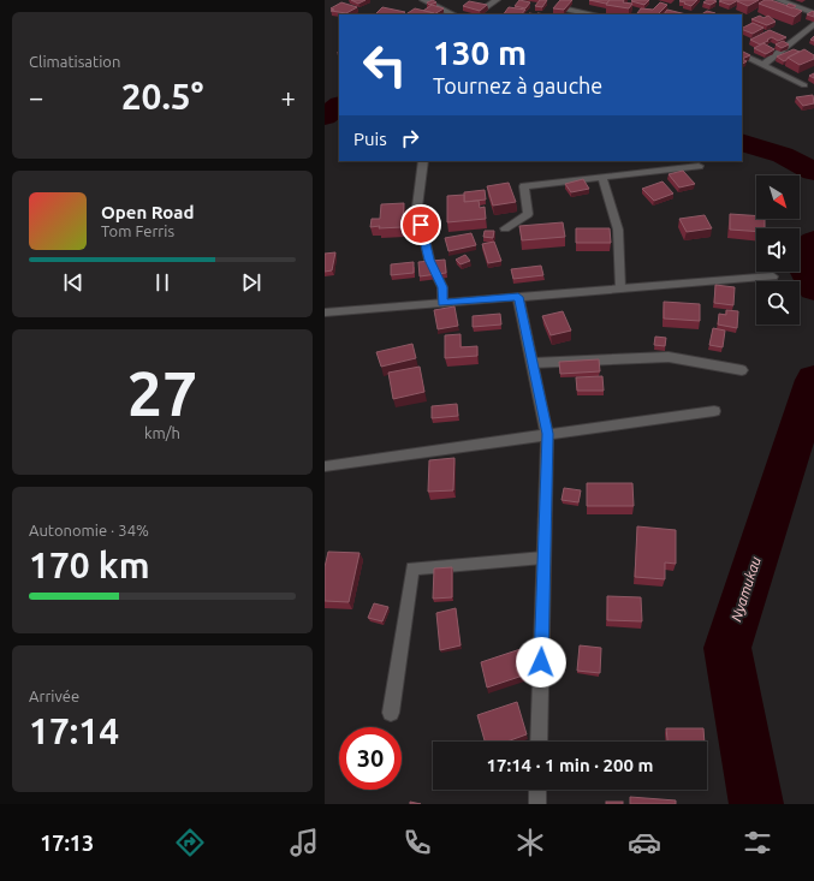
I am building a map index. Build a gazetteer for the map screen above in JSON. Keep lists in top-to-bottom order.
{
  "water": ["Nyamukau"],
  "north": "bottom right",
  "page": {
    "tile": [
      "Climatisation",
      ["27", "km/h"],
      ["Autonomie · 34%", "170 km"],
      ["Arrivée", "17:14"]
    ],
    "turn": ["130 m", "Tournez à gauche"],
    "heat": ["−", "20.5°", "+"],
    "then": "Puis",
    "song": ["Open Road", "Tom Ferris"],
    "limit": "30",
    "trip": "17:14 · 1 min · 200 m",
    "tabs": "17:13"
  }
}
